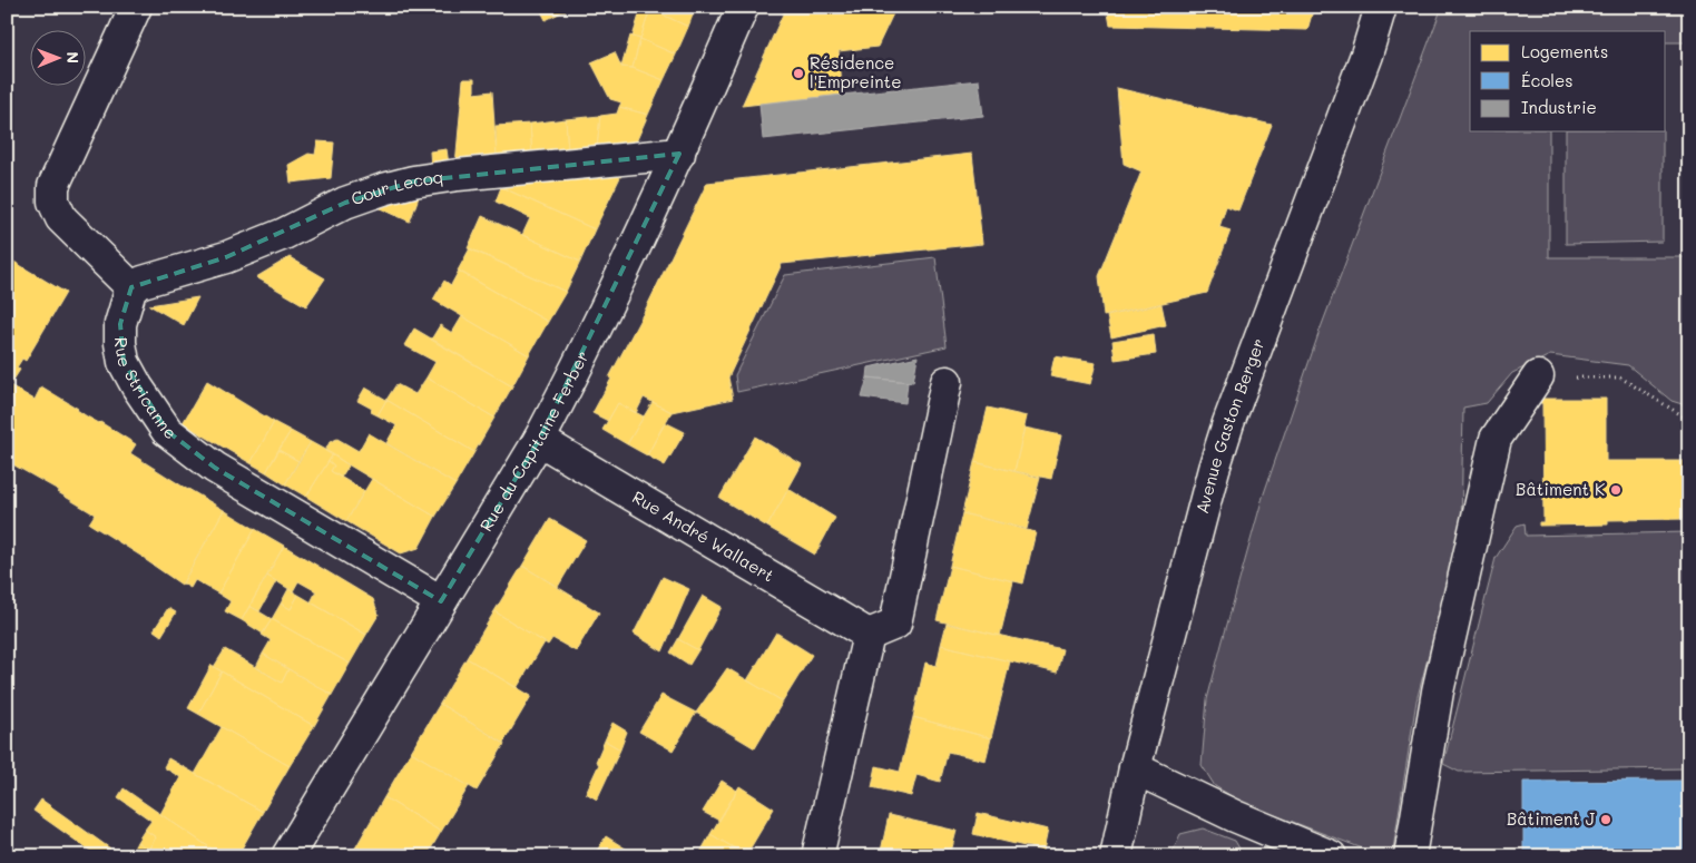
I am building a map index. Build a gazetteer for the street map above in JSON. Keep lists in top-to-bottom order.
{
  "streets": {
    "street": [
      "Cour Lecoq",
      "Rue Stricanne",
      "Avenue Gaston Berger",
      "Rue du Capitaine Ferber",
      "Rue André Wallaert"
    ]
  },
  "crossings": [
    ["Cour Lecoq", "Rue Stricanne"],
    ["Cour Lecoq", "Rue du Capitaine Ferber"],
    ["Rue Stricanne", "Rue du Capitaine Ferber"],
    ["Rue du Capitaine Ferber", "Rue André Wallaert"]
  ],
  "places": ["Résidence l'Empreinte", "Bâtiment K", "Bâtiment J"],
  "legend": ["Logements", "Écoles", "Industrie"],
  "north": "right"
}
